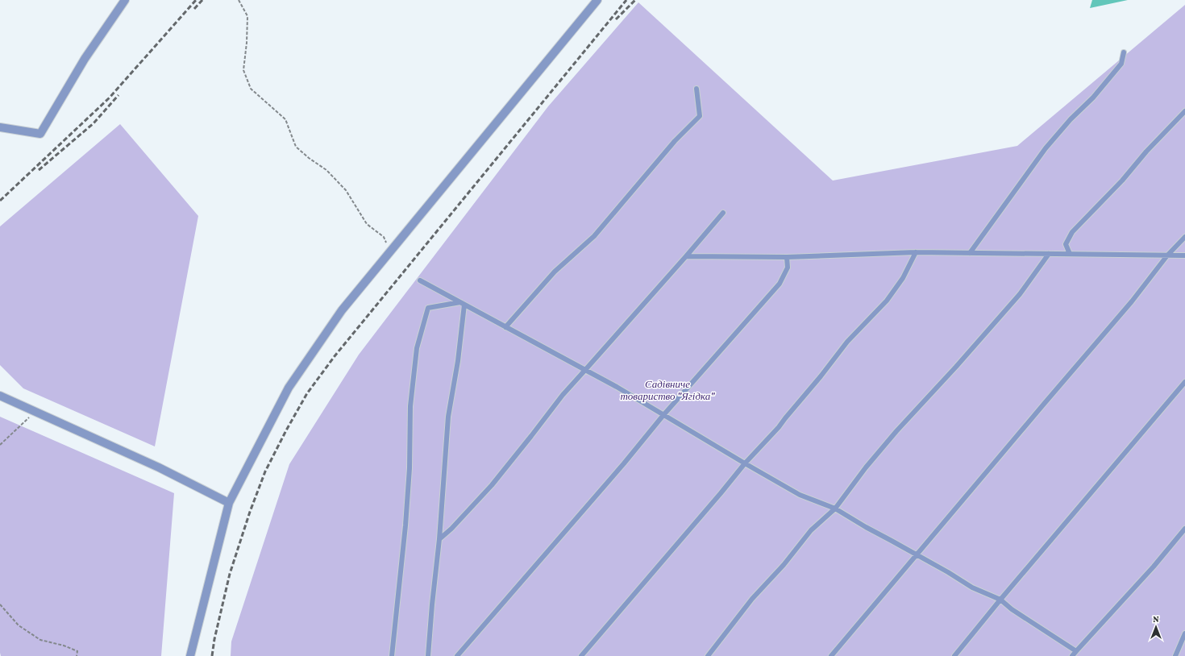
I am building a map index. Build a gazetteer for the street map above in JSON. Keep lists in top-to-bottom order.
{
  "parks": ["Садівниче товариство \"Ягідка\""],
  "north": "top"
}
